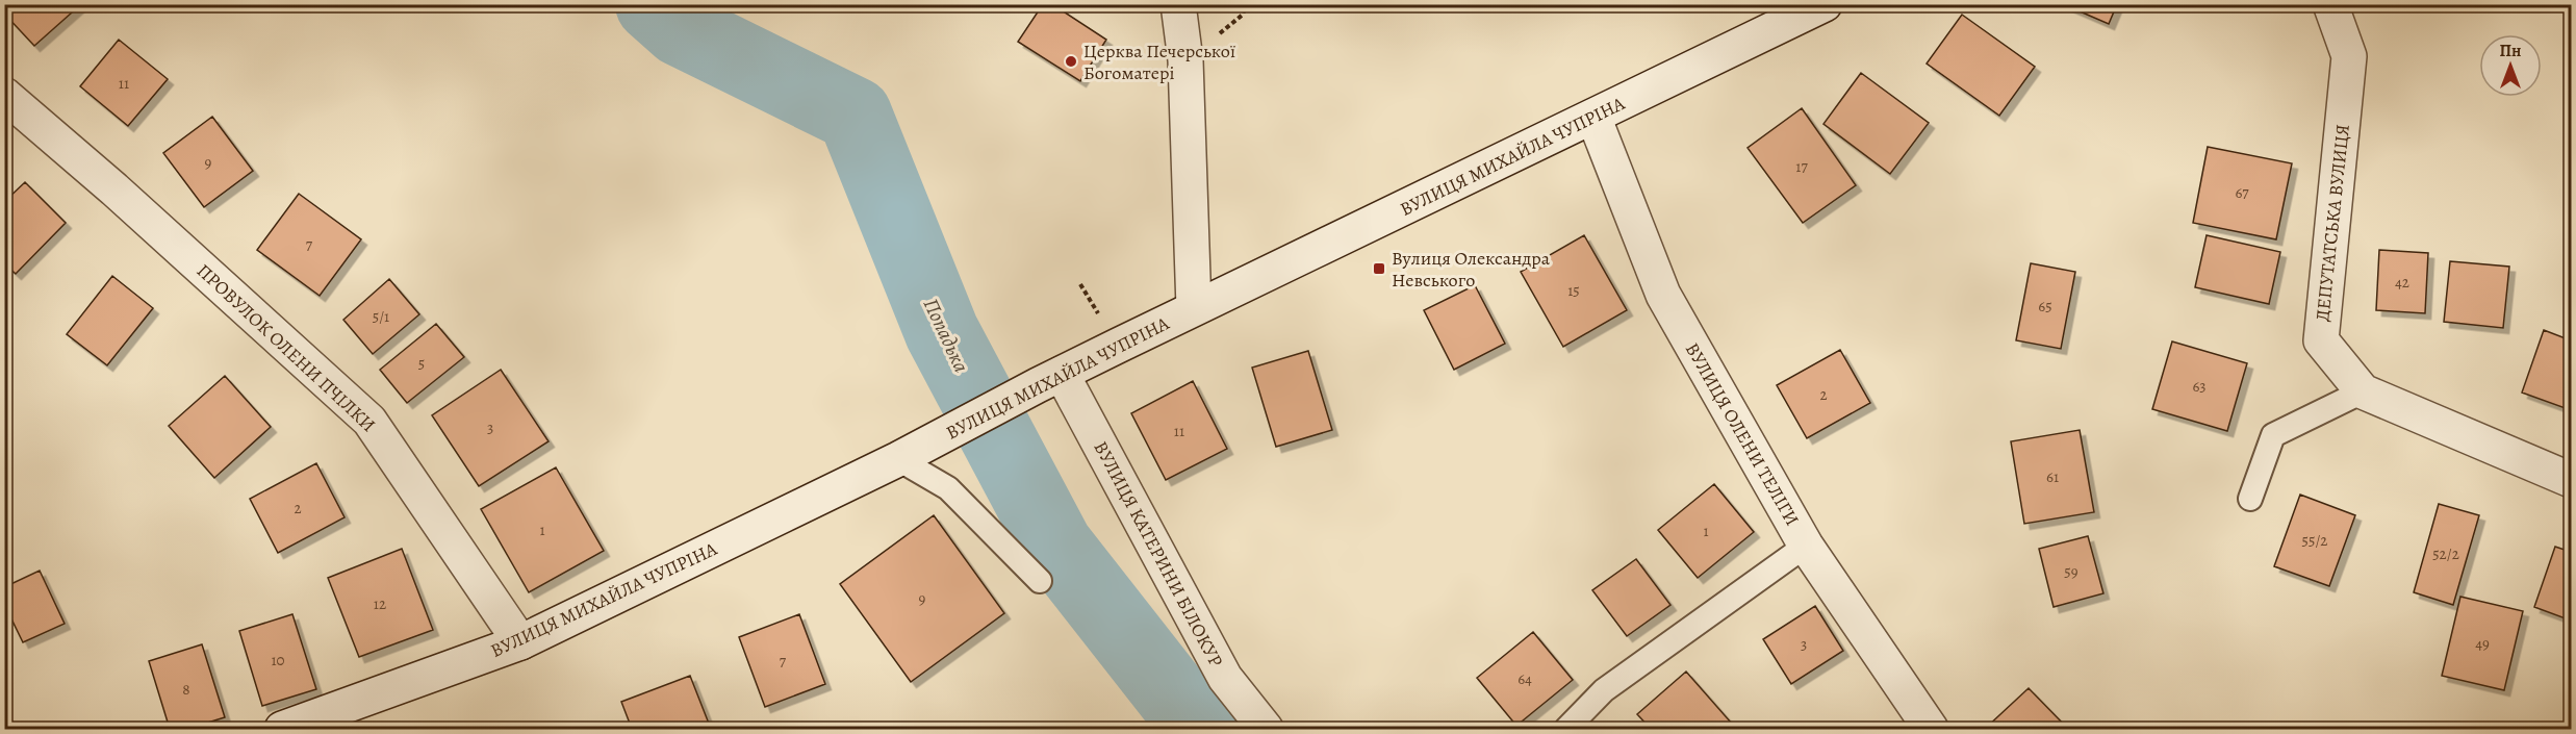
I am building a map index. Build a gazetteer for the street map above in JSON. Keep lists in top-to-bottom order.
{
  "streets": {
    "street": [
      "ВУЛИЦЯ МИХАЙЛА ЧУПРІНА",
      "ДЕПУТАТСЬКА ВУЛИЦЯ",
      "ПРОВУЛОК ОЛЕНИ ПЧІЛКИ",
      "ВУЛИЦЯ ОЛЕНИ ТЕЛІГИ",
      "ВУЛИЦЯ КАТЕРИНИ БІЛОКУР"
    ]
  },
  "crossings": [
    ["ВУЛИЦЯ МИХАЙЛА ЧУПРІНА", "ПРОВУЛОК ОЛЕНИ ПЧІЛКИ"],
    ["ВУЛИЦЯ МИХАЙЛА ЧУПРІНА", "ВУЛИЦЯ ОЛЕНИ ТЕЛІГИ"],
    ["ВУЛИЦЯ МИХАЙЛА ЧУПРІНА", "ВУЛИЦЯ КАТЕРИНИ БІЛОКУР"]
  ],
  "water": ["Попадька"],
  "places": {
    "other": ["Церква Печерської Богоматері"],
    "transit": ["Вулиця Олександра Невського"]
  },
  "house_numbers": [
    "11",
    "9",
    "17",
    "67",
    "7",
    "42",
    "15",
    "65",
    "5/1",
    "5",
    "63",
    "2",
    "3",
    "11",
    "61",
    "2",
    "1",
    "1",
    "55/2",
    "52/2",
    "59",
    "9",
    "12",
    "49",
    "3",
    "10",
    "7",
    "64",
    "8"
  ],
  "north": "top"
}
